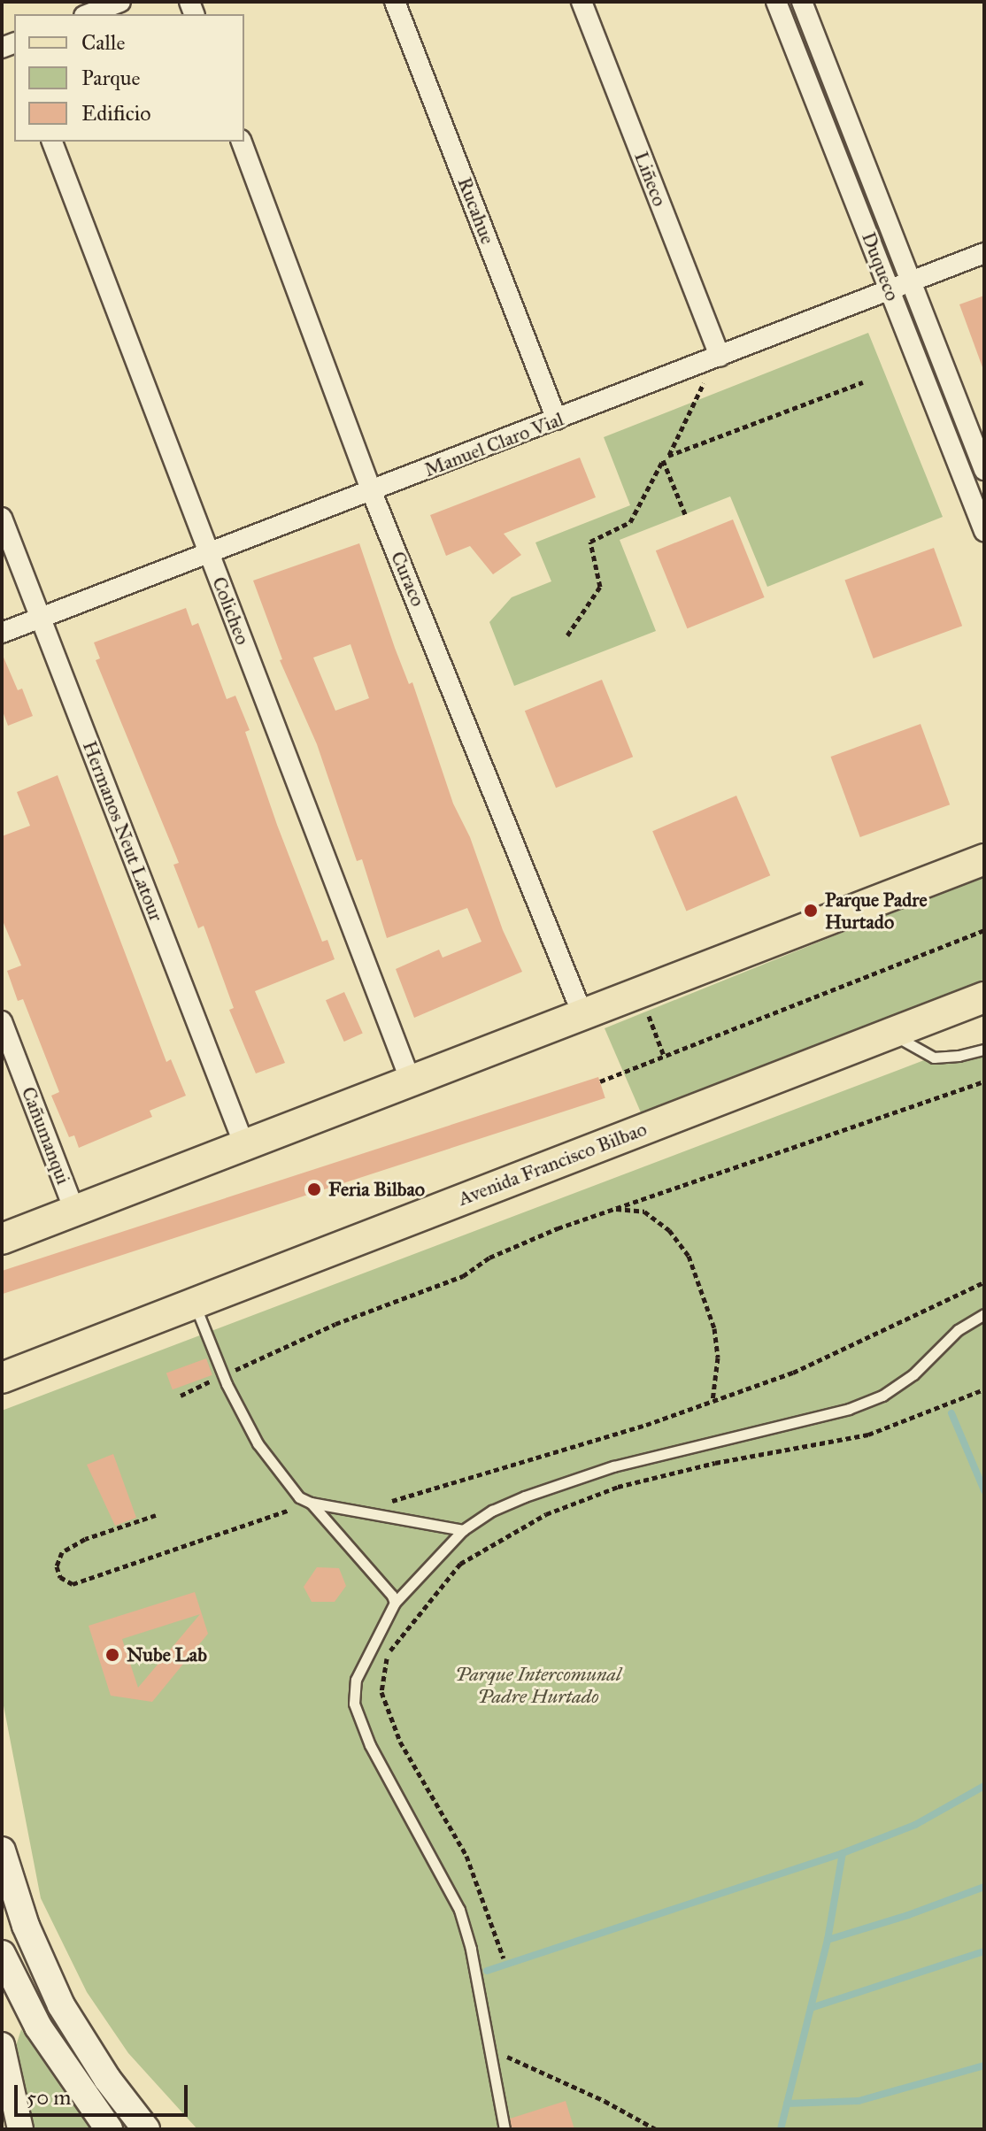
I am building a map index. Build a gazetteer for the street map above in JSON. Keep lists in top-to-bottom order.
{
  "streets": {
    "main road": ["Avenida Francisco Bilbao"],
    "street": [
      "Liñeco",
      "Rucahue",
      "Duqueco",
      "Manuel Claro Vial",
      "Curaco",
      "Colicheo",
      "Hermanos Neut Latour",
      "Cañumanqui"
    ]
  },
  "crossings": [
    ["Liñeco", "Manuel Claro Vial"],
    ["Rucahue", "Manuel Claro Vial"],
    ["Duqueco", "Manuel Claro Vial"],
    ["Manuel Claro Vial", "Curaco"],
    ["Manuel Claro Vial", "Colicheo"],
    ["Manuel Claro Vial", "Hermanos Neut Latour"]
  ],
  "parks": ["Parque Intercomunal Padre Hurtado"],
  "places": ["Parque Padre Hurtado", "Feria Bilbao", "Nube Lab"],
  "legend": ["Calle", "Parque", "Edificio"],
  "scale_bar": "50 m"
}
